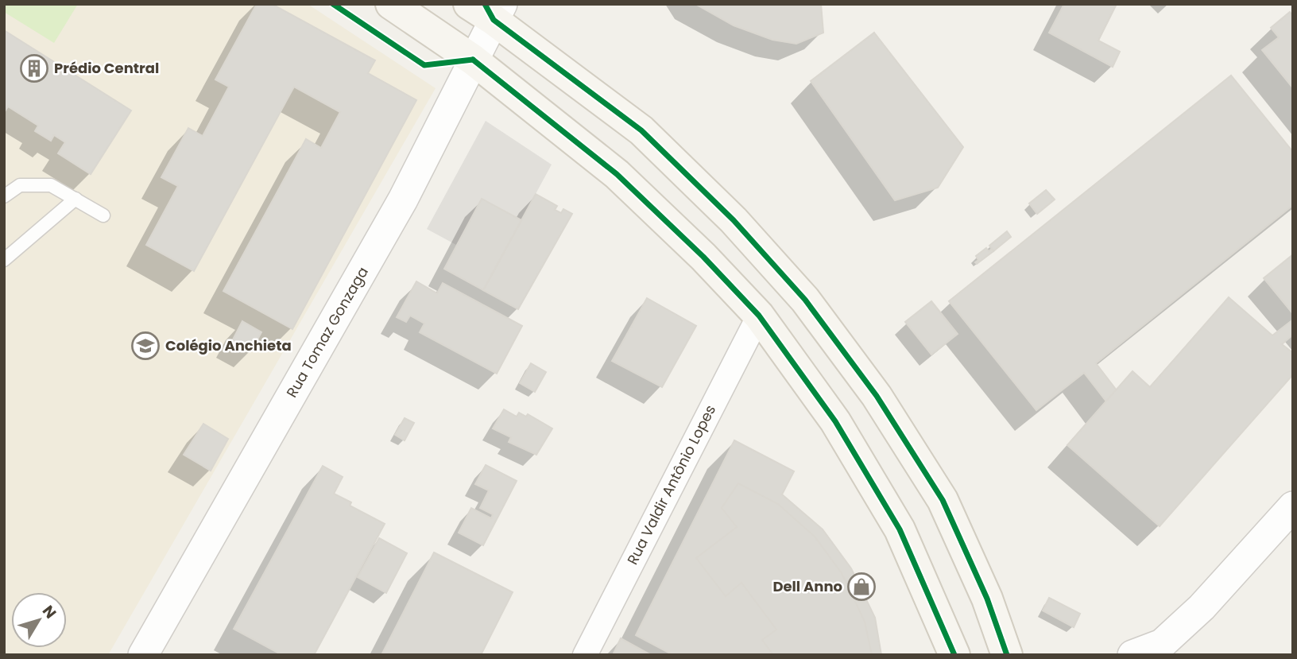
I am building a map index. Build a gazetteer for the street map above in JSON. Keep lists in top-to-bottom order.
{
  "streets": {
    "street": ["Rua Tomaz Gonzaga", "Rua Valdir Antônio Lopes"]
  },
  "places": {
    "building": ["Prédio Central"],
    "school or university": ["Colégio Anchieta"],
    "shop": ["Dell Anno"]
  },
  "north": "top right"
}
